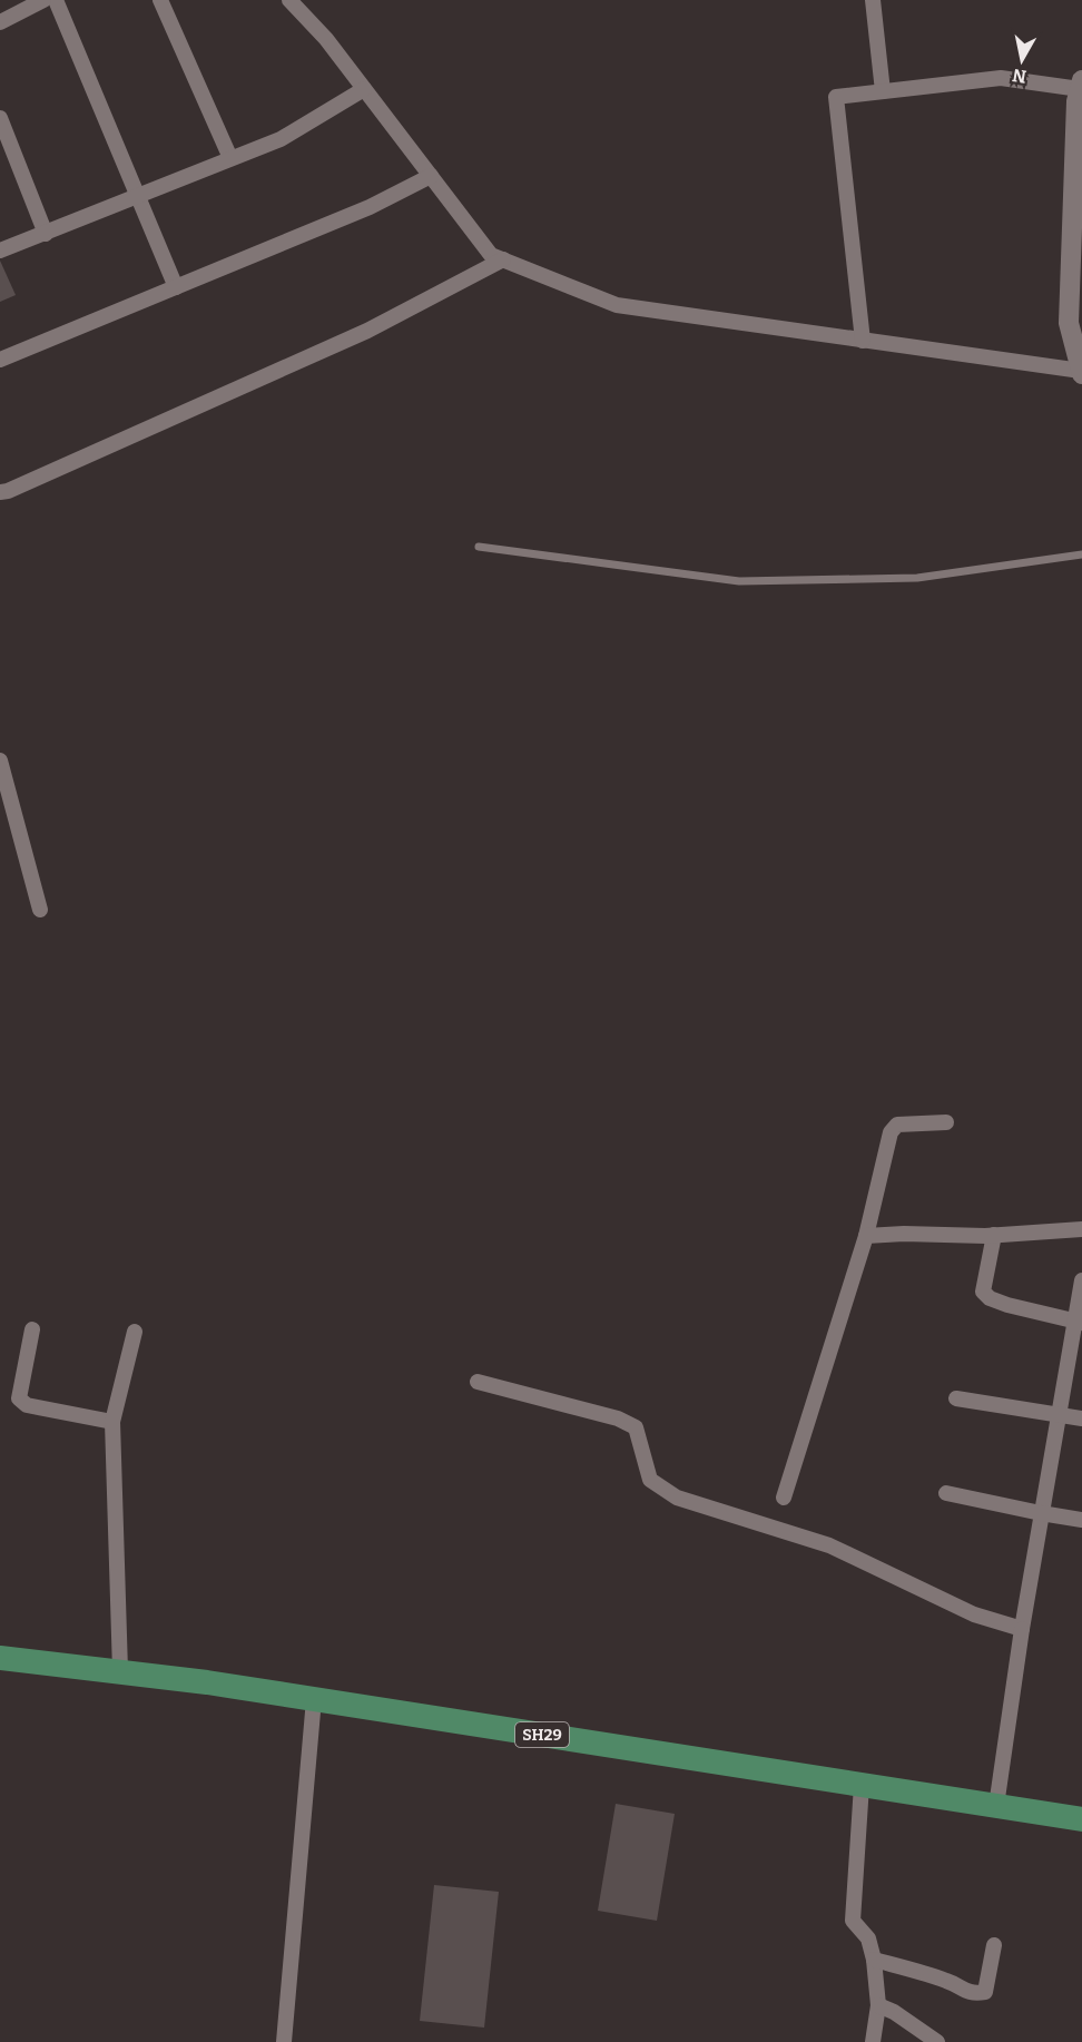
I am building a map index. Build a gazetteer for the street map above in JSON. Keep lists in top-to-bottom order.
{
  "streets": {
    "main road": ["SH29"]
  },
  "north": "bottom"
}
